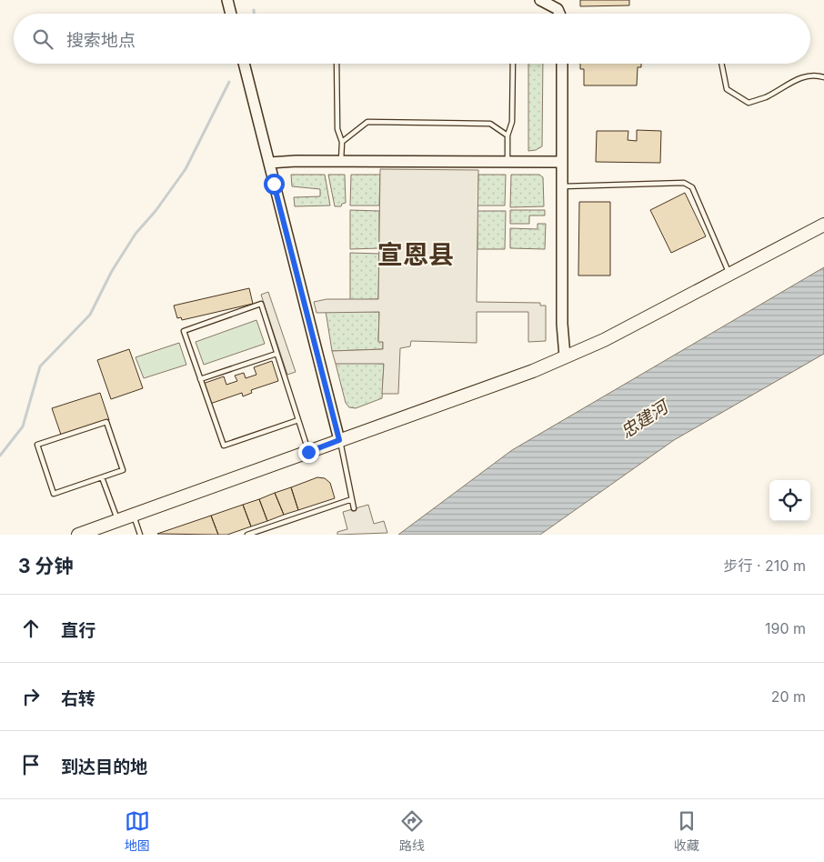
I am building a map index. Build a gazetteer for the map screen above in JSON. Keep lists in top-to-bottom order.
{
  "districts": ["宣恩县"],
  "water": ["忠建河"],
  "page": {
    "search": "搜索地点",
    "heading": ["3 分钟", "步行 · 210 m"],
    "list": [
      ["直行", "190 m"],
      ["右转", "20 m"],
      "到达目的地"
    ],
    "nav": ["地图", "路线", "收藏"]
  }
}
